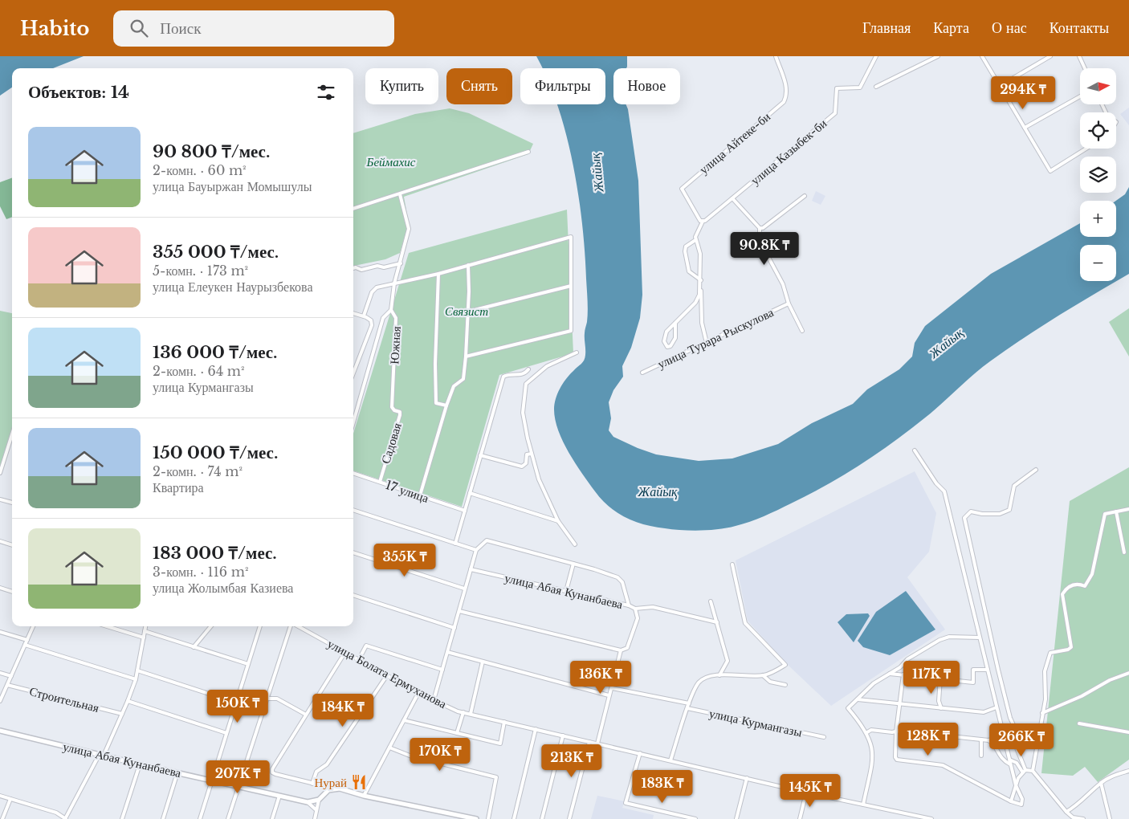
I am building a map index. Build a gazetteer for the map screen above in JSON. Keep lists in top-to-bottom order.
{
  "streets": {
    "street": [
      "улица Айтеке-би",
      "улица Казыбек-би",
      "улица Турара Рыскулова",
      "Южная",
      "Садовая",
      "17 улица",
      "улица Абая Кунанбаева",
      "улица Болата Ермуханова",
      "Строительная",
      "улица Курмангазы"
    ]
  },
  "crossings": [
    ["улица Айтеке-би", "улица Казыбек-би"],
    ["Южная", "Садовая"],
    ["Садовая", "17 улица"]
  ],
  "water": ["Жайық"],
  "parks": ["Беймахис", "Связист"],
  "places": {
    "restaurant": ["Нурай"]
  },
  "north": "right",
  "page": {
    "header": "Habito",
    "search": "Поиск",
    "nav": [
      "Главная",
      "Карта",
      "О нас",
      "Контакты"
    ],
    "map_buttons": ["+", "−"],
    "chip": [
      "Купить",
      "Снять",
      "Фильтры",
      "Новое"
    ],
    "heading": "Объектов: 14",
    "price": [
      "294K ₸",
      "90.8K ₸",
      "355K ₸",
      "136K ₸",
      "117K ₸",
      "150K ₸",
      "184K ₸",
      "128K ₸",
      "266K ₸",
      "170K ₸",
      "213K ₸",
      "207K ₸",
      "183K ₸",
      "145K ₸"
    ],
    "list": [
      {
        "name": "90 800 ₸/мес.",
        "note": "2-комн. · 60 m² · улица Бауыржан Момышулы"
      },
      {
        "name": "355 000 ₸/мес.",
        "note": "5-комн. · 173 m² · улица Елеукен Наурызбекова"
      },
      {
        "name": "136 000 ₸/мес.",
        "note": "2-комн. · 64 m² · улица Курмангазы"
      },
      {
        "name": "150 000 ₸/мес.",
        "note": "2-комн. · 74 m² · Квартира"
      },
      {
        "name": "183 000 ₸/мес.",
        "note": "3-комн. · 116 m² · улица Жолымбая Казиева"
      }
    ]
  }
}
